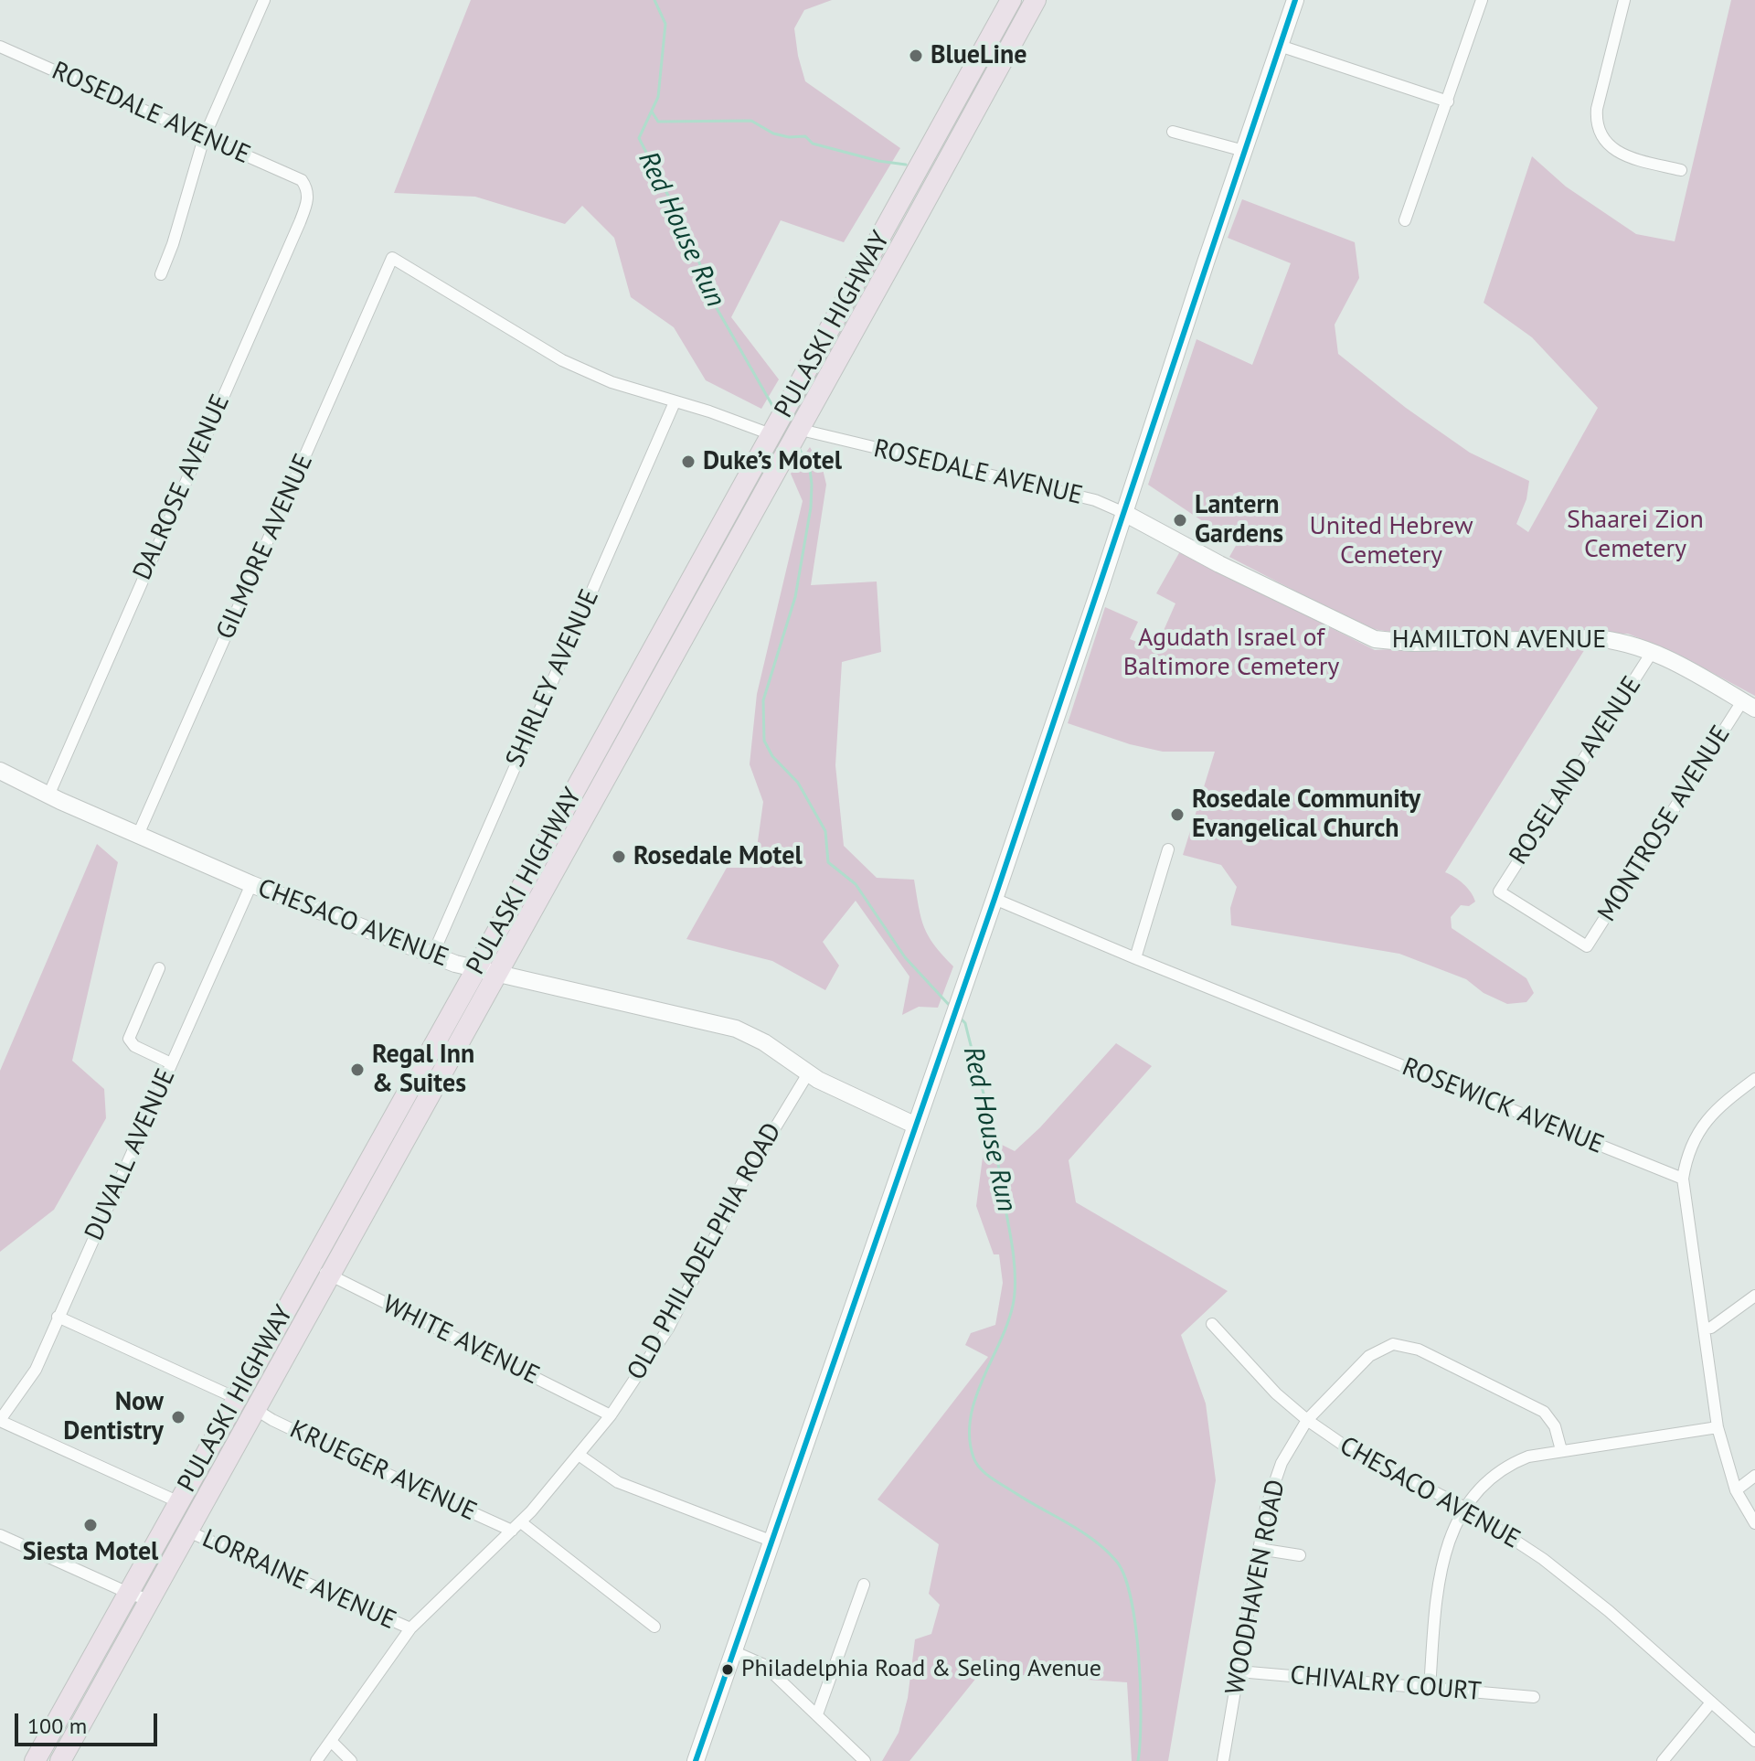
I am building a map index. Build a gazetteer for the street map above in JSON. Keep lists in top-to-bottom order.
{
  "streets": {
    "highway": ["PULASKI HIGHWAY"],
    "main road": ["HAMILTON AVENUE", "CHESACO AVENUE"],
    "street": [
      "ROSEDALE AVENUE",
      "DALROSE AVENUE",
      "GILMORE AVENUE",
      "SHIRLEY AVENUE",
      "ROSELAND AVENUE",
      "MONTROSE AVENUE",
      "ROSEWICK AVENUE",
      "DUVALL AVENUE",
      "OLD PHILADELPHIA ROAD",
      "WHITE AVENUE",
      "KRUEGER AVENUE",
      "LORRAINE AVENUE",
      "WOODHAVEN ROAD",
      "CHIVALRY COURT"
    ]
  },
  "crossings": [
    ["ROSEDALE AVENUE", "PULASKI HIGHWAY"],
    ["ROSEDALE AVENUE", "DALROSE AVENUE"],
    ["ROSEDALE AVENUE", "HAMILTON AVENUE"],
    ["PULASKI HIGHWAY", "CHESACO AVENUE"],
    ["PULASKI HIGHWAY", "WHITE AVENUE"],
    ["PULASKI HIGHWAY", "KRUEGER AVENUE"],
    ["PULASKI HIGHWAY", "LORRAINE AVENUE"],
    ["DALROSE AVENUE", "CHESACO AVENUE"],
    ["GILMORE AVENUE", "SHIRLEY AVENUE"],
    ["GILMORE AVENUE", "CHESACO AVENUE"],
    ["HAMILTON AVENUE", "ROSELAND AVENUE"],
    ["HAMILTON AVENUE", "MONTROSE AVENUE"],
    ["SHIRLEY AVENUE", "CHESACO AVENUE"],
    ["ROSELAND AVENUE", "MONTROSE AVENUE"],
    ["CHESACO AVENUE", "DUVALL AVENUE"],
    ["CHESACO AVENUE", "OLD PHILADELPHIA ROAD"],
    ["CHESACO AVENUE", "WOODHAVEN ROAD"],
    ["OLD PHILADELPHIA ROAD", "WHITE AVENUE"],
    ["OLD PHILADELPHIA ROAD", "KRUEGER AVENUE"],
    ["OLD PHILADELPHIA ROAD", "LORRAINE AVENUE"],
    ["WOODHAVEN ROAD", "CHIVALRY COURT"]
  ],
  "water": ["Red House Run"],
  "parks": ["Shaarei Zion Cemetery", "United Hebrew Cemetery", "Agudath Israel of Baltimore Cemetery"],
  "places": [
    "BlueLine",
    "Duke’s Motel",
    "Lantern Gardens",
    "Rosedale Community Evangelical Church",
    "Rosedale Motel",
    "Regal Inn & Suites",
    "Now Dentistry",
    "Siesta Motel",
    "Philadelphia Road & Seling Avenue"
  ],
  "scale_bar": "100 m"
}
